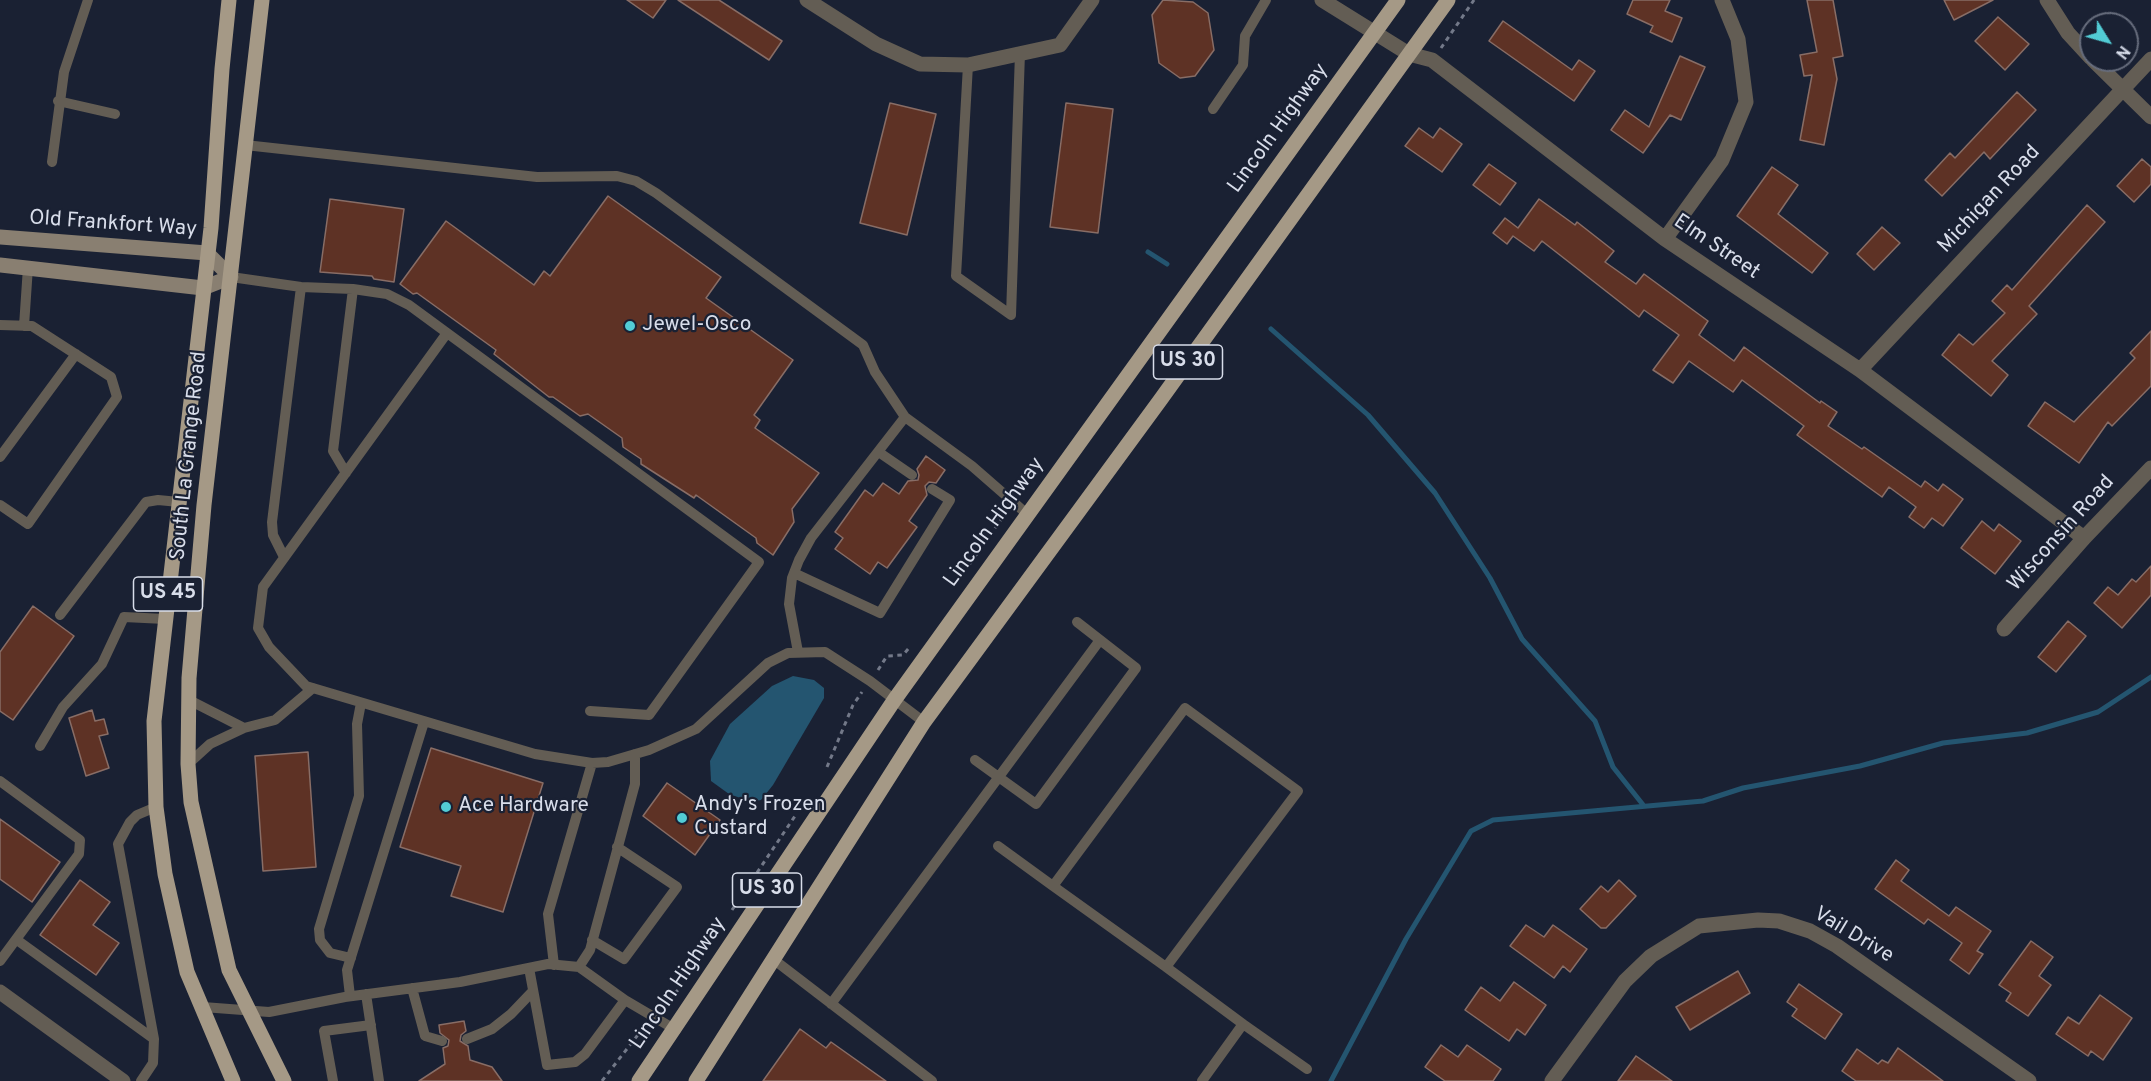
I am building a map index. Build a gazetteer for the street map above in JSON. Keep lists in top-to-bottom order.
{
  "streets": {
    "main road": [
      "Lincoln Highway",
      "US 30",
      "South La Grange Road",
      "US 45"
    ],
    "street": [
      "Michigan Road",
      "Old Frankfort Way",
      "Elm Street",
      "Wisconsin Road",
      "Vail Drive"
    ]
  },
  "crossings": [
    ["Lincoln Highway", "Elm Street"],
    ["Michigan Road", "Elm Street"],
    ["Old Frankfort Way", "South La Grange Road"],
    ["Elm Street", "US 30"],
    ["Elm Street", "Wisconsin Road"]
  ],
  "places": ["Jewel-Osco", "Ace Hardware", "Andy's Frozen Custard"],
  "north": "bottom right"
}
